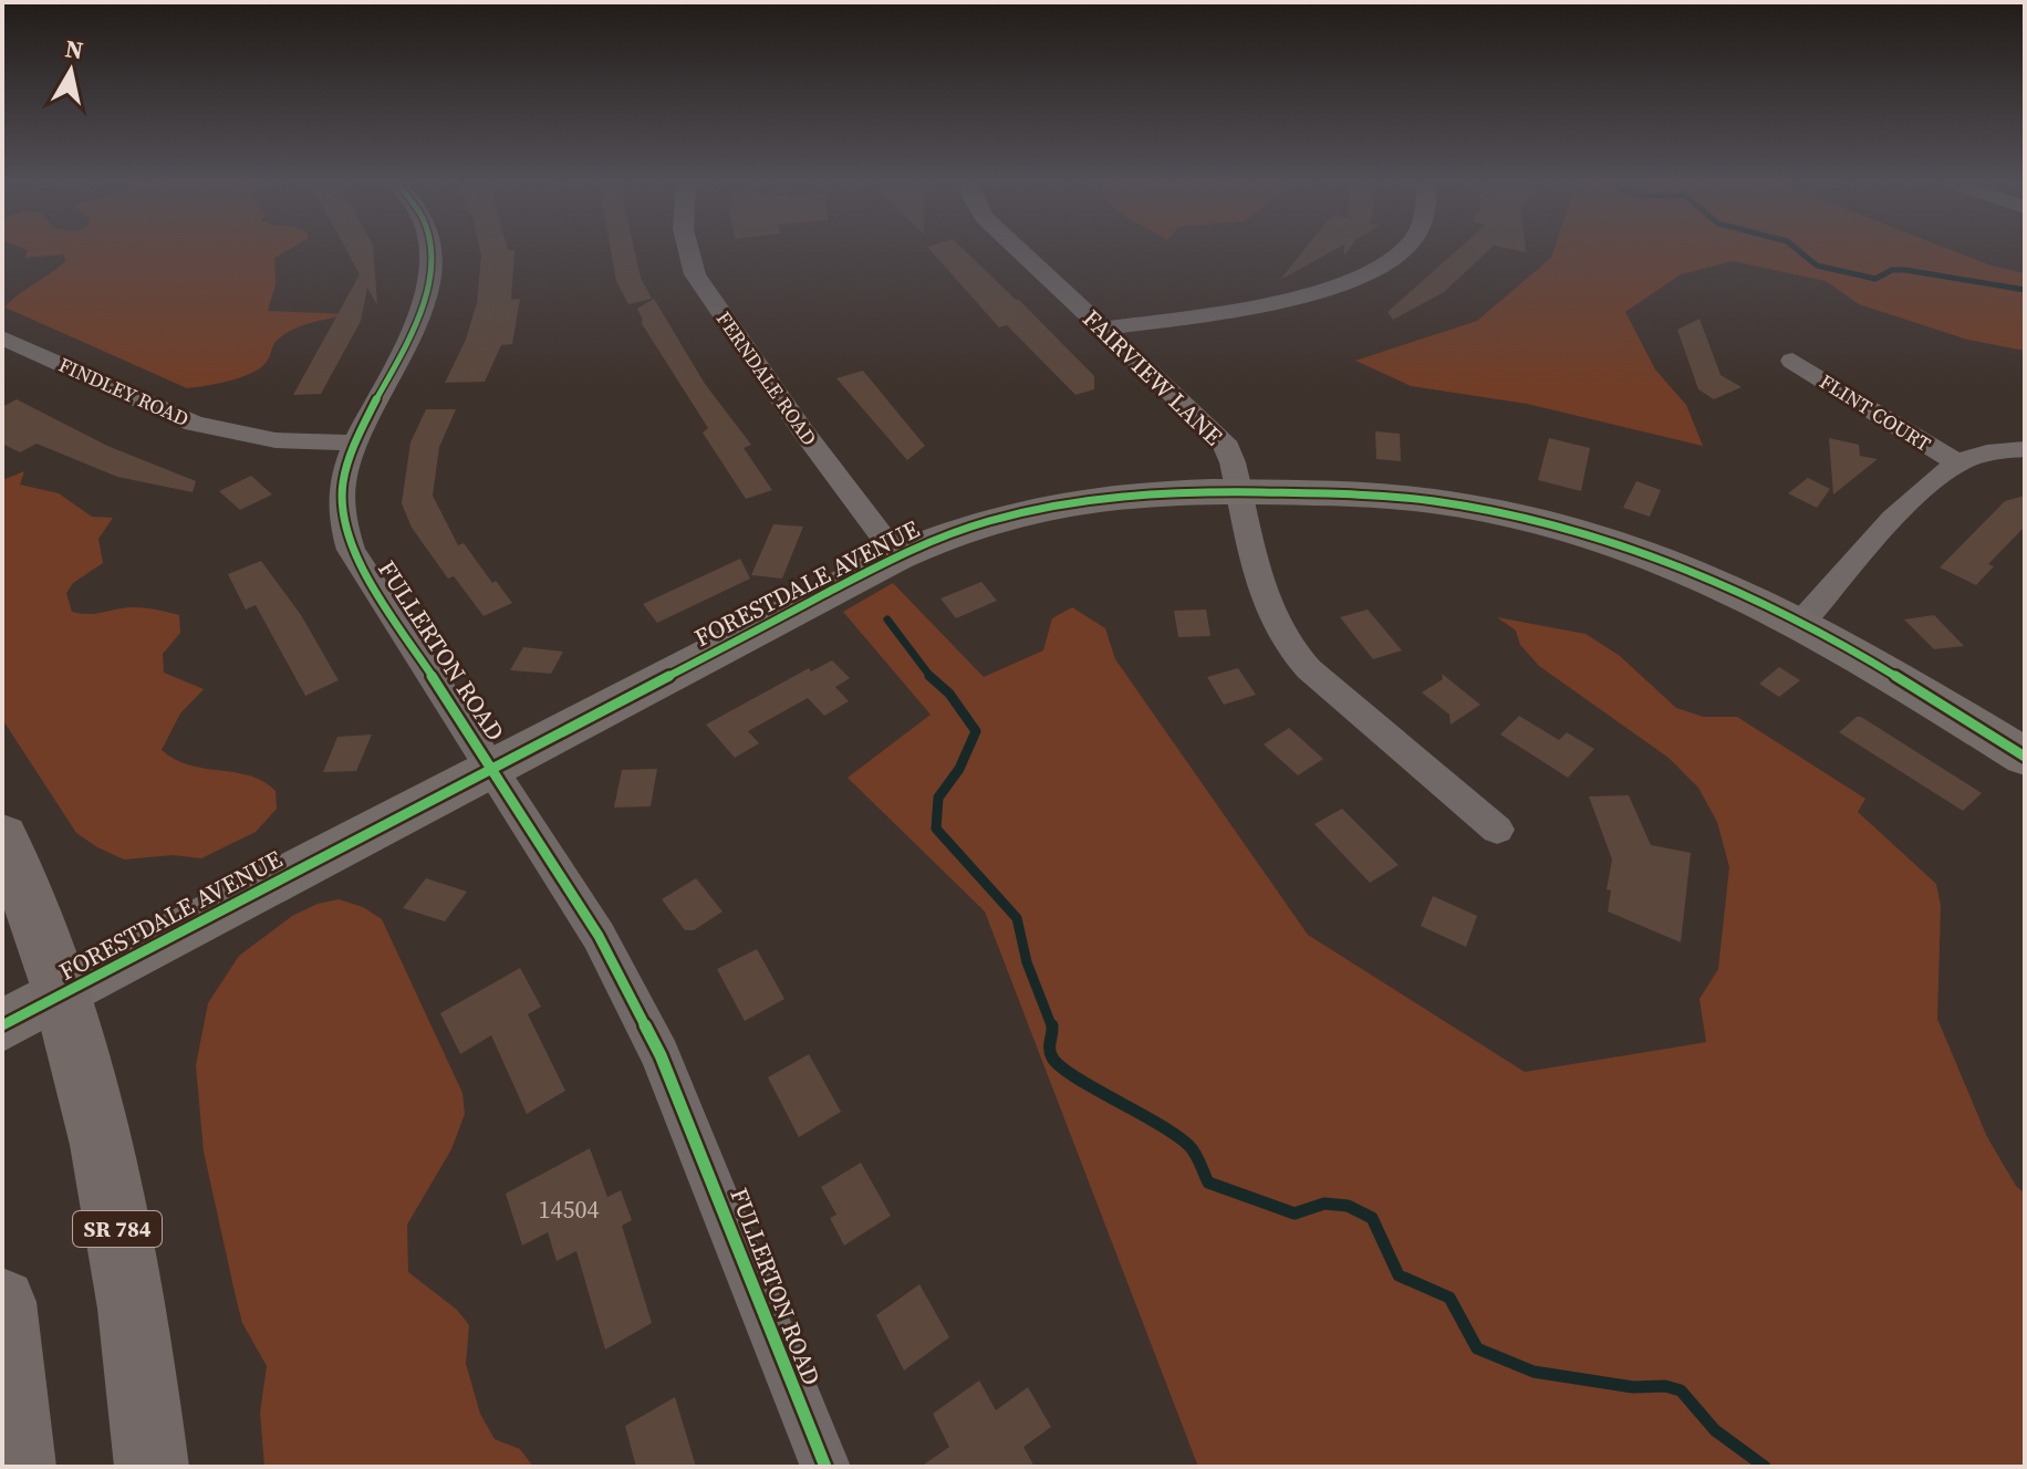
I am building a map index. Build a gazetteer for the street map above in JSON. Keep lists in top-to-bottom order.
{
  "streets": {
    "main road": ["SR 784"],
    "street": [
      "FAIRVIEW LANE",
      "FERNDALE ROAD",
      "FINDLEY ROAD",
      "FLINT COURT",
      "FORESTDALE AVENUE",
      "FULLERTON ROAD"
    ]
  },
  "crossings": [
    ["FAIRVIEW LANE", "FORESTDALE AVENUE"],
    ["FERNDALE ROAD", "FORESTDALE AVENUE"],
    ["FINDLEY ROAD", "FULLERTON ROAD"],
    ["FORESTDALE AVENUE", "FULLERTON ROAD"],
    ["FORESTDALE AVENUE", "SR 784"]
  ],
  "house_numbers": ["14504"],
  "north": "top"
}
